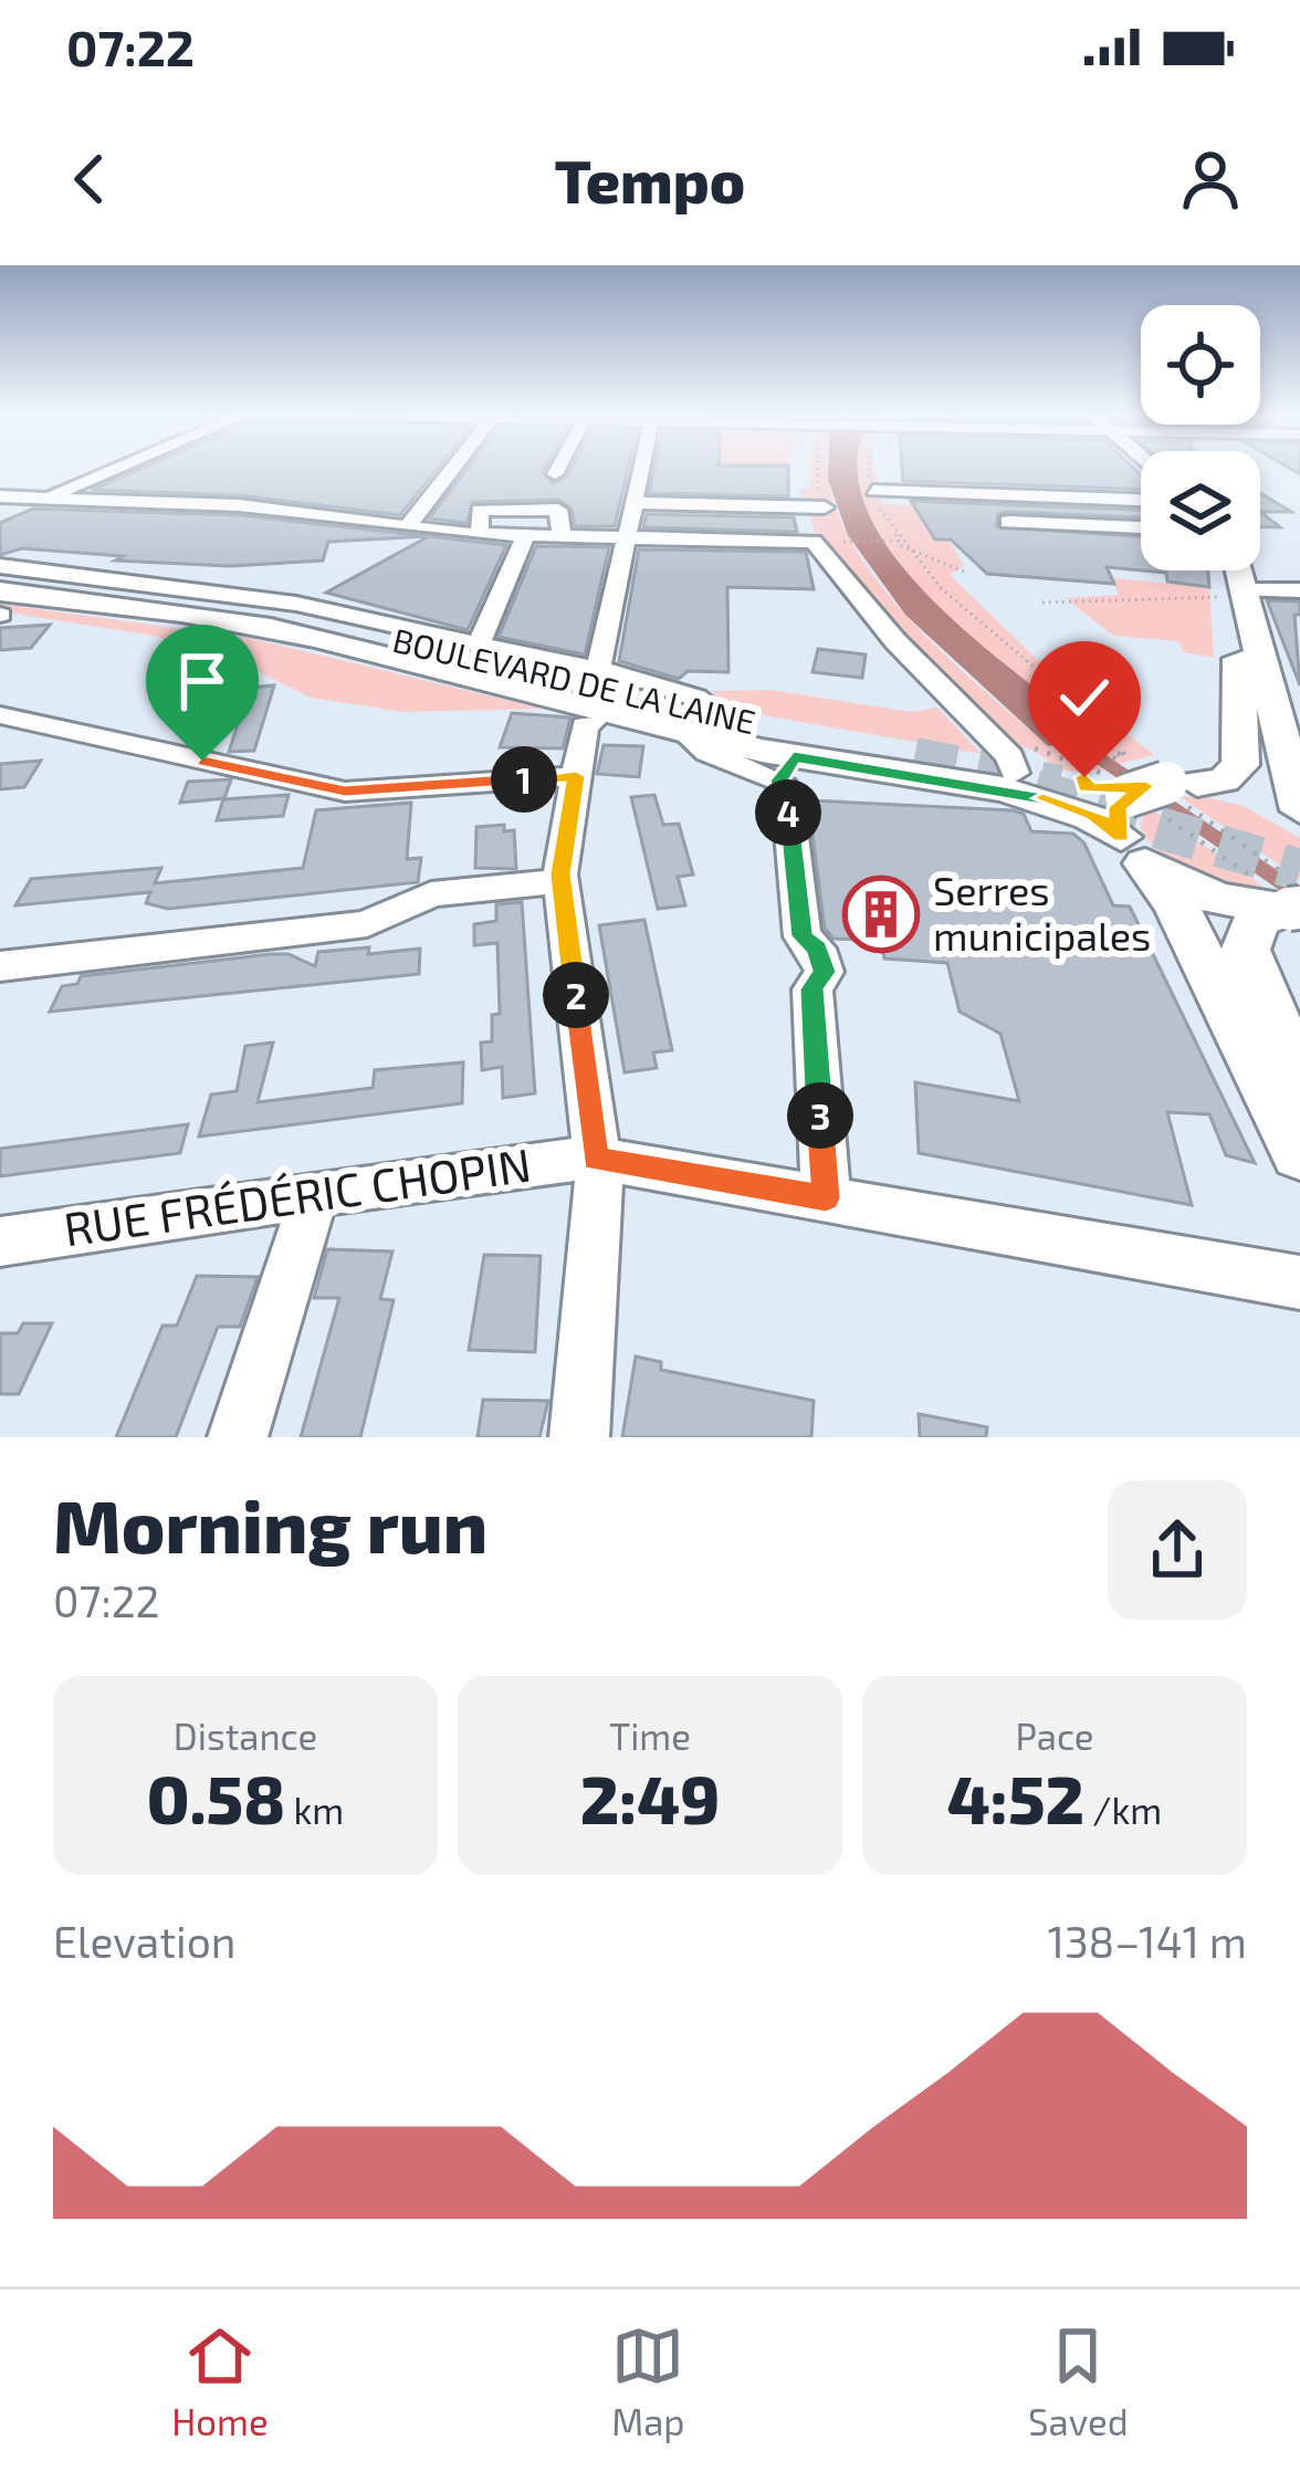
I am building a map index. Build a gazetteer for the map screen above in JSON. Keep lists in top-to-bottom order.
{
  "streets": {
    "main road": ["BOULEVARD DE LA LAINE"],
    "street": ["RUE FRÉDÉRIC CHOPIN"]
  },
  "places": {
    "building": ["Serres municipales"]
  },
  "page": {
    "status": "07:22",
    "header": "Tempo",
    "pins": [
      "1",
      "4",
      "2",
      "3"
    ],
    "heading": ["Morning run", "07:22"],
    "stats": [
      ["Distance", "0.58 km"],
      ["Time", "2:49"],
      ["Pace", "4:52 /km"]
    ],
    "chart": ["Elevation", "138–141 m"],
    "tabs": ["Home", "Map", "Saved"]
  }
}
